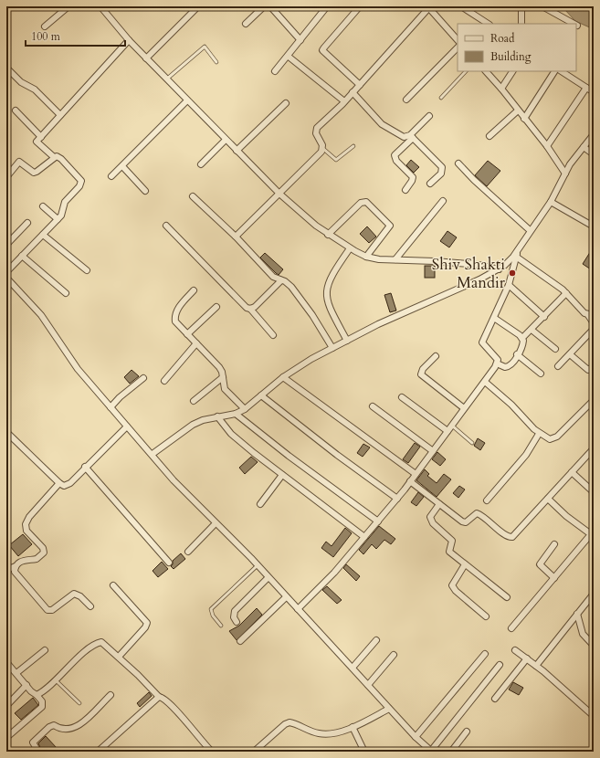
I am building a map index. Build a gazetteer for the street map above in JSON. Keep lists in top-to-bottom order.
{
  "places": ["Shiv Shakti Mandir"],
  "legend": ["Road", "Building"],
  "scale_bar": "100 m"
}
